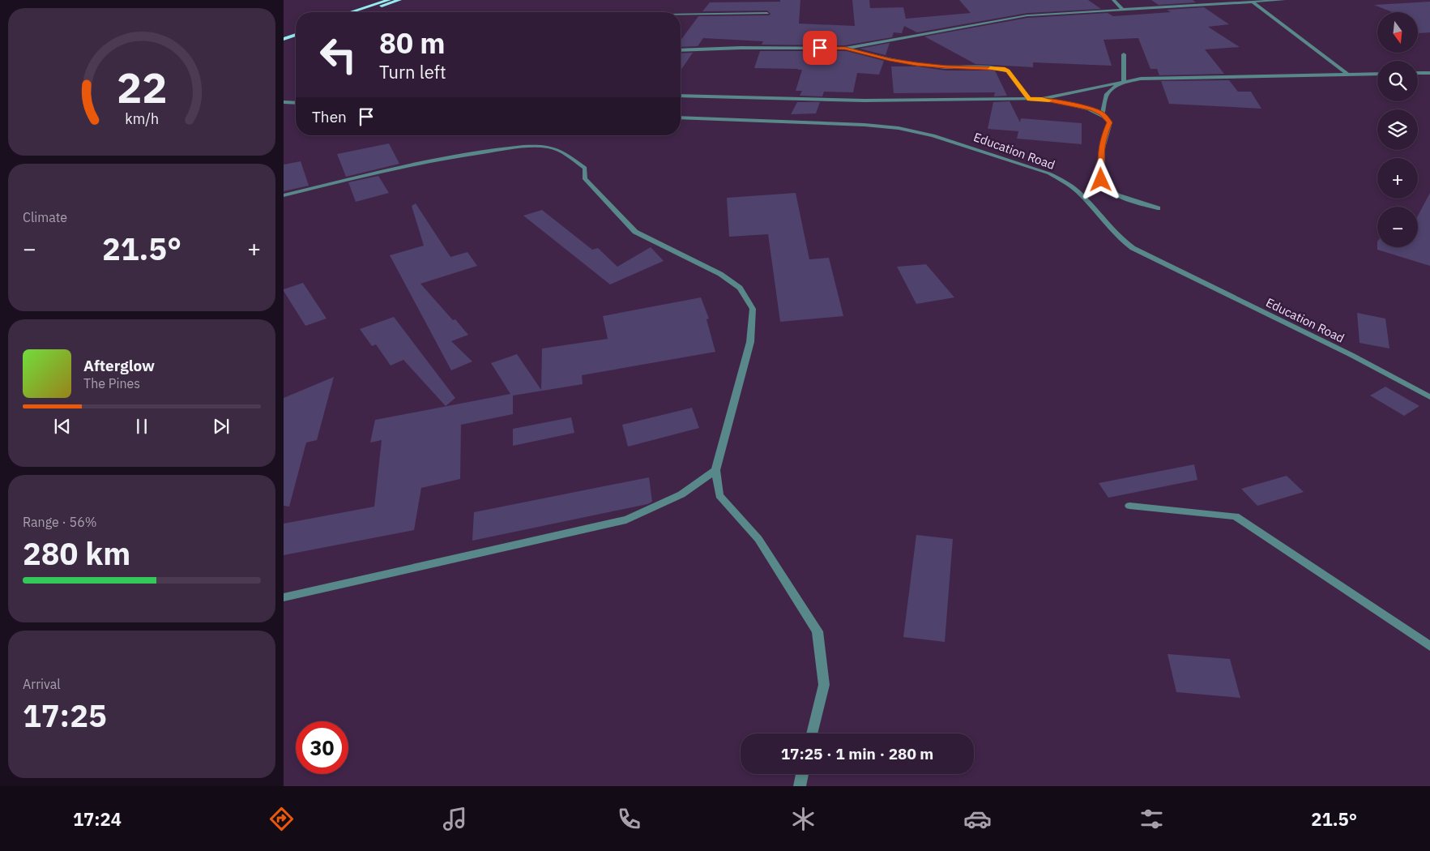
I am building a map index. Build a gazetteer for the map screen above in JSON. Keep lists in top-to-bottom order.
{
  "streets": {
    "street": ["Education Road"]
  },
  "north": "bottom",
  "page": {
    "map_buttons": ["+", "−"],
    "turn": ["80 m", "Turn left"],
    "then": "Then",
    "tile": [
      "Climate",
      ["Range · 56%", "280 km"],
      ["Arrival", "17:25"]
    ],
    "heat": ["−", "21.5°", "+"],
    "song": ["Afterglow", "The Pines"],
    "limit": "30",
    "trip": "17:25 · 1 min · 280 m",
    "tabs": ["17:24", "21.5°"],
    "gauge": ["22", "km/h"]
  }
}
